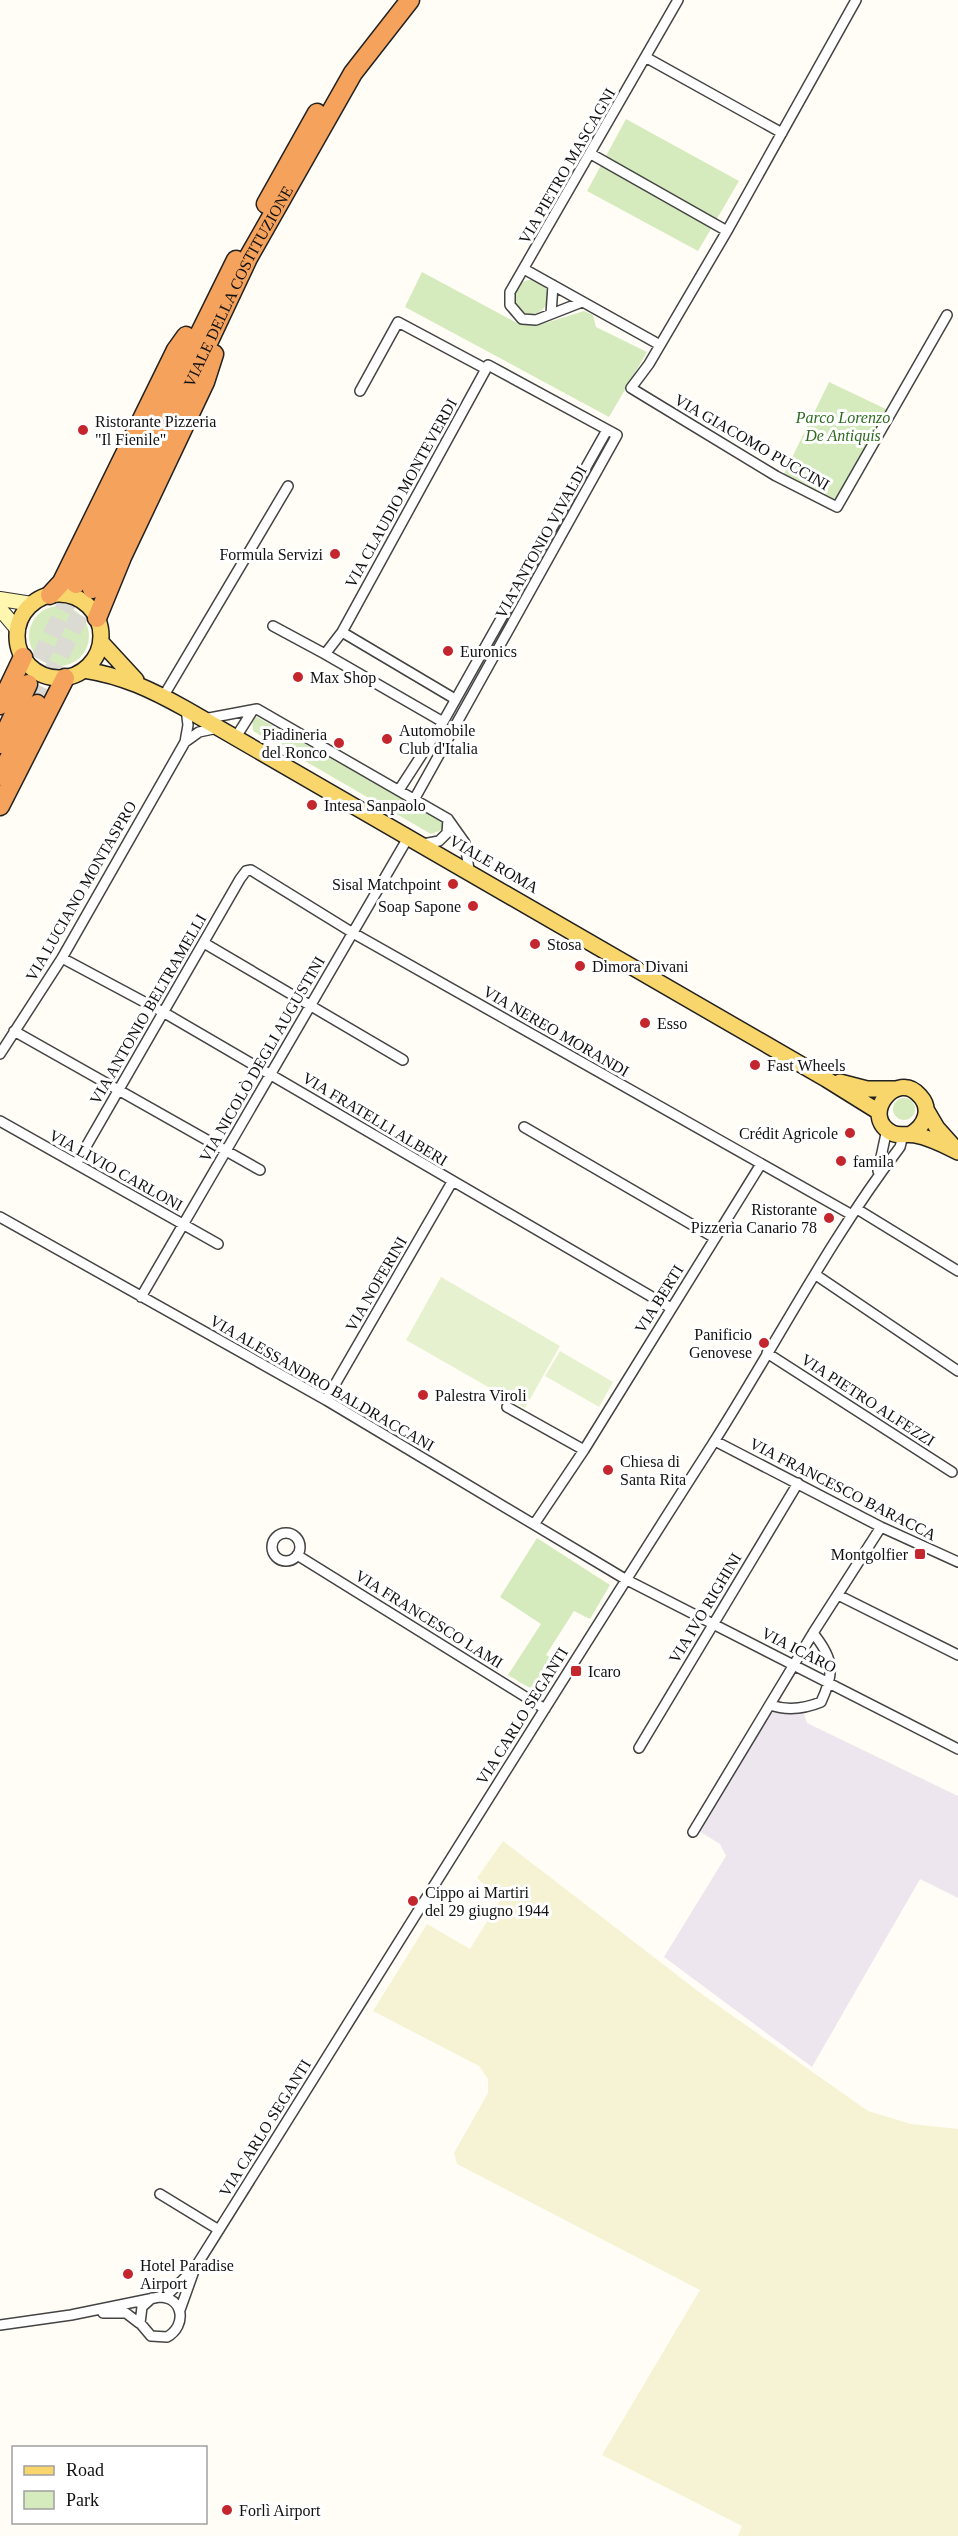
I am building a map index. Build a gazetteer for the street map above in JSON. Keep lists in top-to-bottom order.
{
  "streets": {
    "highway": ["VIALE DELLA COSTITUZIONE"],
    "main road": ["VIALE ROMA"],
    "street": [
      "VIA PIETRO MASCAGNI",
      "VIA GIACOMO PUCCINI",
      "VIA CLAUDIO MONTEVERDI",
      "VIA ANTONIO VIVALDI",
      "VIA LUCIANO MONTASPRO",
      "VIA ANTONIO BELTRAMELLI",
      "VIA NEREO MORANDI",
      "VIA NICOLÒ DEGLI AUGUSTINI",
      "VIA FRATELLI ALBERI",
      "VIA LIVIO CARLONI",
      "VIA NOFERINI",
      "VIA BERTI",
      "VIA ALESSANDRO BALDRACCANI",
      "VIA PIETRO ALFEZZI",
      "VIA FRANCESCO BARACCA",
      "VIA IVO RIGHINI",
      "VIA FRANCESCO LAMI",
      "VIA ICARO",
      "VIA CARLO SEGANTI"
    ]
  },
  "crossings": [
    ["VIALE ROMA", "VIA LUCIANO MONTASPRO"],
    ["VIALE ROMA", "VIA NICOLÒ DEGLI AUGUSTINI"],
    ["VIALE ROMA", "VIA CARLO SEGANTI"],
    ["VIA LUCIANO MONTASPRO", "VIA FRATELLI ALBERI"],
    ["VIA ANTONIO BELTRAMELLI", "VIA NEREO MORANDI"],
    ["VIA ANTONIO BELTRAMELLI", "VIA FRATELLI ALBERI"],
    ["VIA ANTONIO BELTRAMELLI", "VIA LIVIO CARLONI"],
    ["VIA NEREO MORANDI", "VIA NICOLÒ DEGLI AUGUSTINI"],
    ["VIA NEREO MORANDI", "VIA BERTI"],
    ["VIA NEREO MORANDI", "VIA CARLO SEGANTI"],
    ["VIA NICOLÒ DEGLI AUGUSTINI", "VIA FRATELLI ALBERI"],
    ["VIA NICOLÒ DEGLI AUGUSTINI", "VIA LIVIO CARLONI"],
    ["VIA NICOLÒ DEGLI AUGUSTINI", "VIA ALESSANDRO BALDRACCANI"],
    ["VIA FRATELLI ALBERI", "VIA NOFERINI"],
    ["VIA FRATELLI ALBERI", "VIA BERTI"],
    ["VIA NOFERINI", "VIA ALESSANDRO BALDRACCANI"],
    ["VIA BERTI", "VIA ALESSANDRO BALDRACCANI"],
    ["VIA ALESSANDRO BALDRACCANI", "VIA ICARO"],
    ["VIA ALESSANDRO BALDRACCANI", "VIA CARLO SEGANTI"],
    ["VIA PIETRO ALFEZZI", "VIA CARLO SEGANTI"],
    ["VIA FRANCESCO BARACCA", "VIA IVO RIGHINI"],
    ["VIA FRANCESCO BARACCA", "VIA CARLO SEGANTI"],
    ["VIA IVO RIGHINI", "VIA ICARO"],
    ["VIA FRANCESCO LAMI", "VIA CARLO SEGANTI"],
    ["VIA ICARO", "VIA CARLO SEGANTI"]
  ],
  "parks": ["Parco Lorenzo De Antiquis"],
  "places": {
    "other": [
      "Ristorante Pizzeria \"Il Fienile\"",
      "Formula Servizi",
      "Euronics",
      "Max Shop",
      "Automobile Club d'Italia",
      "Piadineria del Ronco",
      "Intesa Sanpaolo",
      "Sisal Matchpoint",
      "Soap Sapone",
      "Stosa",
      "Dimora Divani",
      "Esso",
      "Fast Wheels",
      "Crédit Agricole",
      "famila",
      "Ristorante Pizzeria Canario 78",
      "Panificio Genovese",
      "Palestra Viroli",
      "Chiesa di Santa Rita",
      "Cippo ai Martiri del 29 giugno 1944",
      "Hotel Paradise Airport",
      "Forlì Airport"
    ],
    "transit": ["Montgolfier", "Icaro"]
  },
  "legend": ["Road", "Park"]
}
